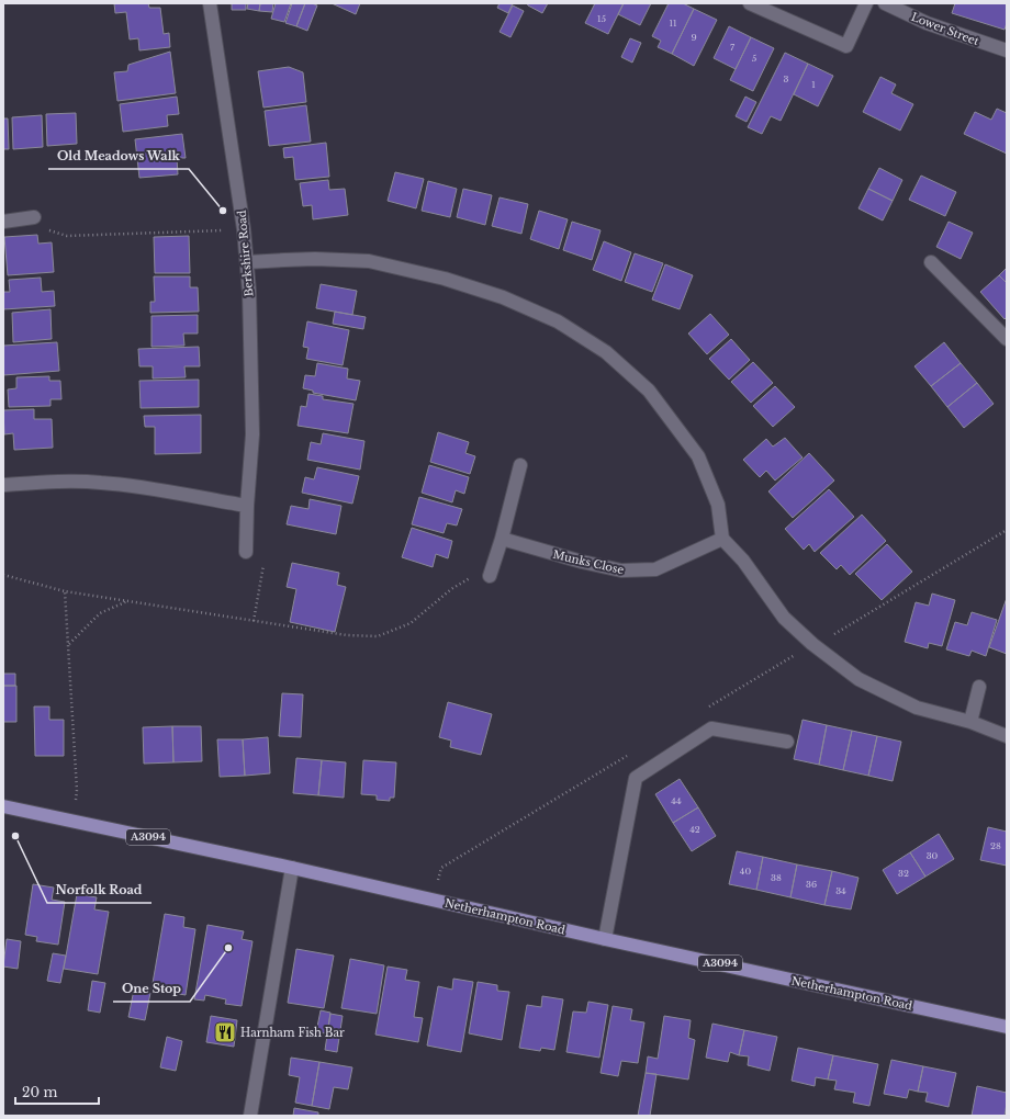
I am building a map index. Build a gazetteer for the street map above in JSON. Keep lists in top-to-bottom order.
{
  "streets": {
    "main road": ["A3094", "Netherhampton Road"],
    "street": ["Lower Street", "Berkshire Road", "Munks Close"]
  },
  "places": {
    "other": ["Old Meadows Walk", "Norfolk Road", "One Stop"],
    "restaurant": ["Harnham Fish Bar"]
  },
  "house_numbers": [
    "15",
    "11",
    "9",
    "7",
    "5",
    "3",
    "1",
    "44",
    "42",
    "28",
    "30",
    "40",
    "32",
    "38",
    "36",
    "34"
  ],
  "scale_bar": "20 m"
}
